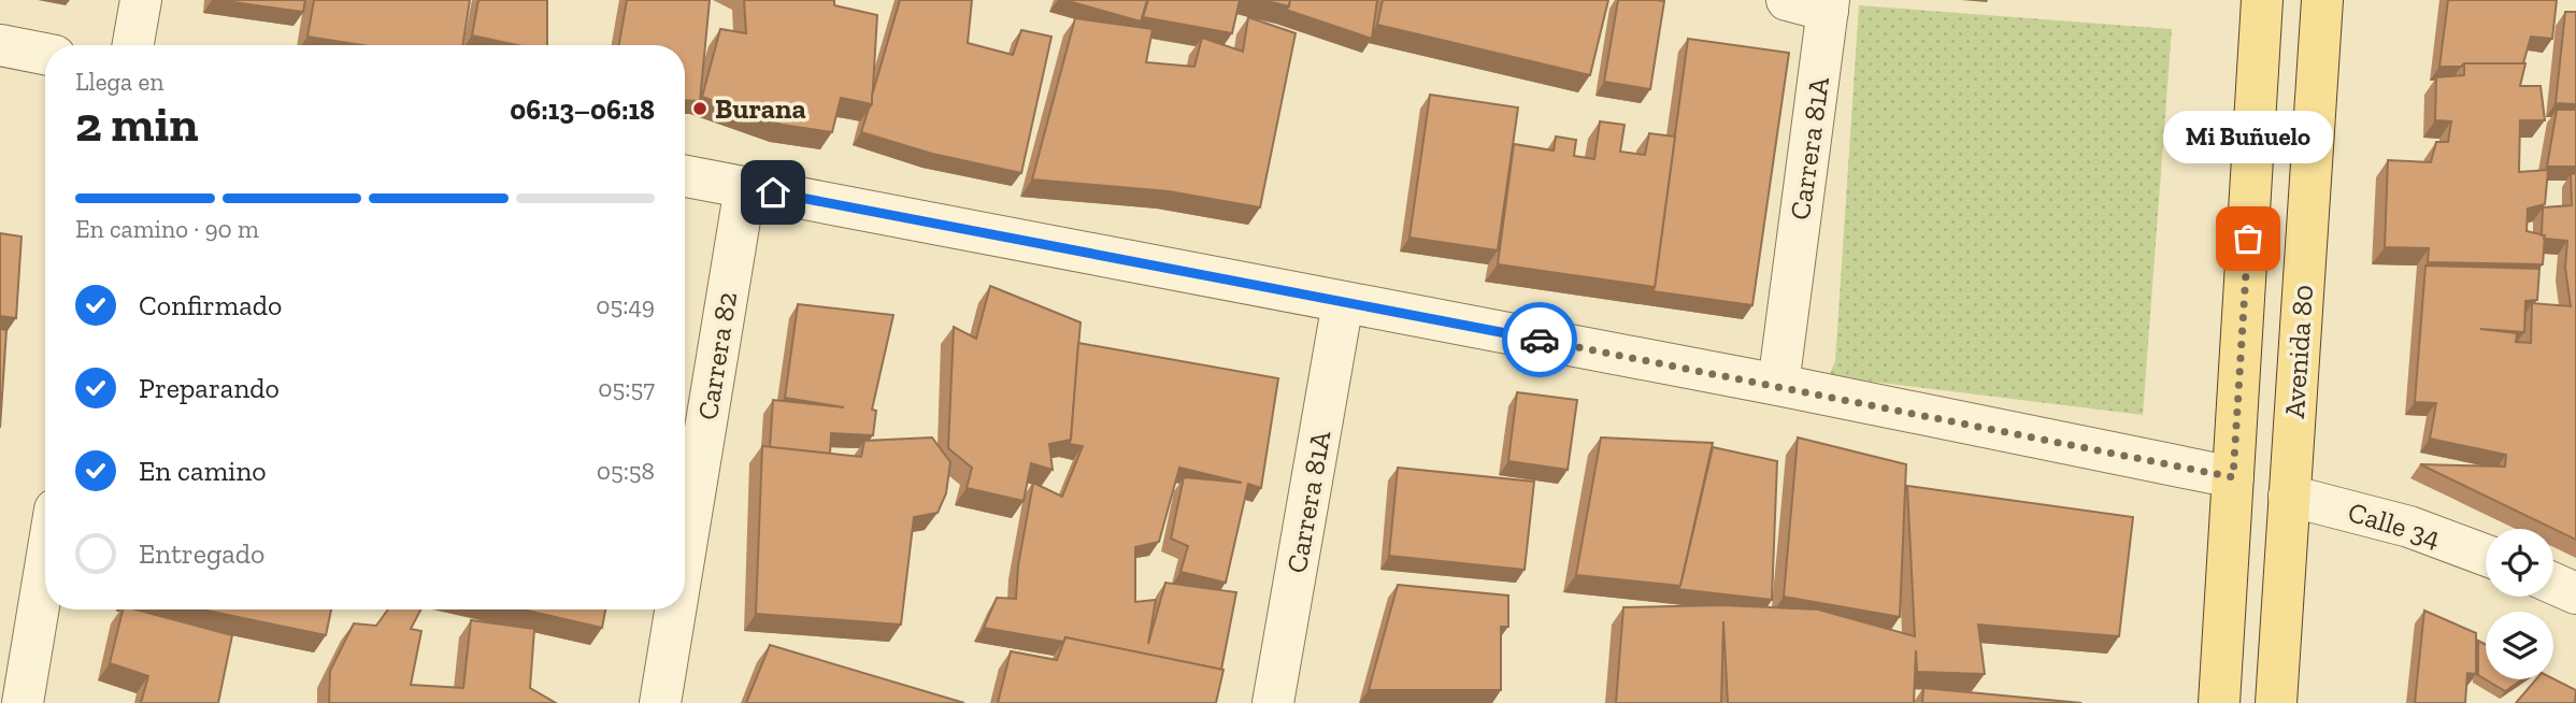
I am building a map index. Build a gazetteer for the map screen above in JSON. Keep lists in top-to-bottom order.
{
  "streets": {
    "main road": ["Avenida 80"],
    "street": ["Carrera 81A", "Carrera 82", "Calle 34"]
  },
  "crossings": [
    ["Avenida 80", "Calle 34"]
  ],
  "places": ["Burana", "Mi Buñuelo"],
  "page": {
    "heading": ["2 min", "Llega en", "06:13–06:18"],
    "bubble": "Mi Buñuelo",
    "bar": "En camino · 90 m",
    "list": [
      ["Confirmado", "05:49"],
      ["Preparando", "05:57"],
      ["En camino", "05:58"],
      "Entregado"
    ]
  }
}
